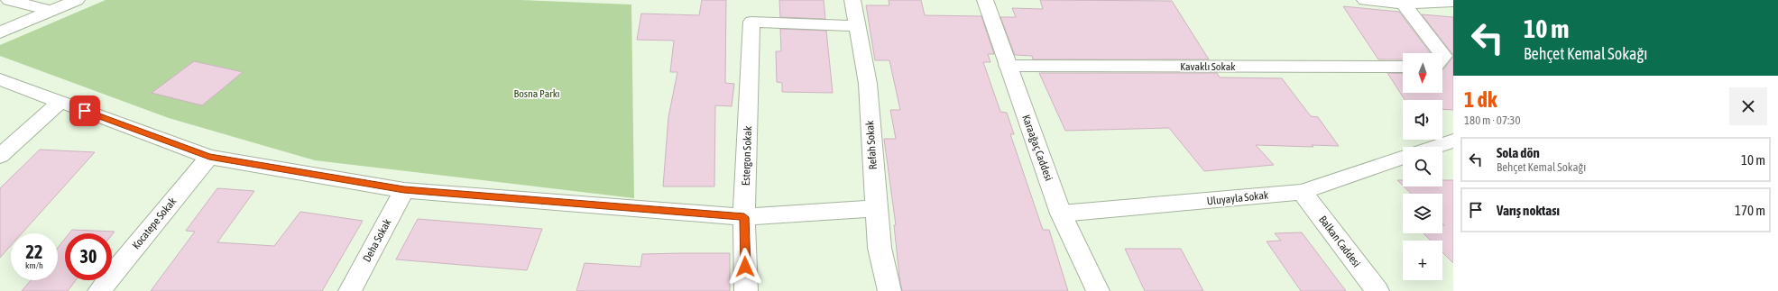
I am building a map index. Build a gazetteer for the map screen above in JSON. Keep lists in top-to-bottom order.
{
  "streets": {
    "street": [
      "Kavaklı Sokak",
      "Refah Sokak",
      "Karaağaç Caddesi",
      "Estergon Sokak",
      "Uluyayla Sokak",
      "Kocatepe Sokak",
      "Deha Sokak",
      "Balkan Caddesi"
    ]
  },
  "crossings": [
    ["Kavaklı Sokak", "Karaağaç Caddesi"],
    ["Refah Sokak", "Estergon Sokak"],
    ["Karaağaç Caddesi", "Uluyayla Sokak"],
    ["Uluyayla Sokak", "Balkan Caddesi"]
  ],
  "parks": ["Bosna Parkı"],
  "north": "bottom",
  "page": {
    "turn": ["10 m", "Behçet Kemal Sokağı"],
    "map_buttons": "+",
    "heading": ["1 dk", "180 m · 07:30"],
    "list": [
      {
        "name": "Sola dön",
        "note": "Behçet Kemal Sokağı",
        "value": "10 m"
      },
      {
        "name": "Varış noktası",
        "value": "170 m"
      }
    ],
    "speed": "22 km/h",
    "limit": "30"
  }
}
